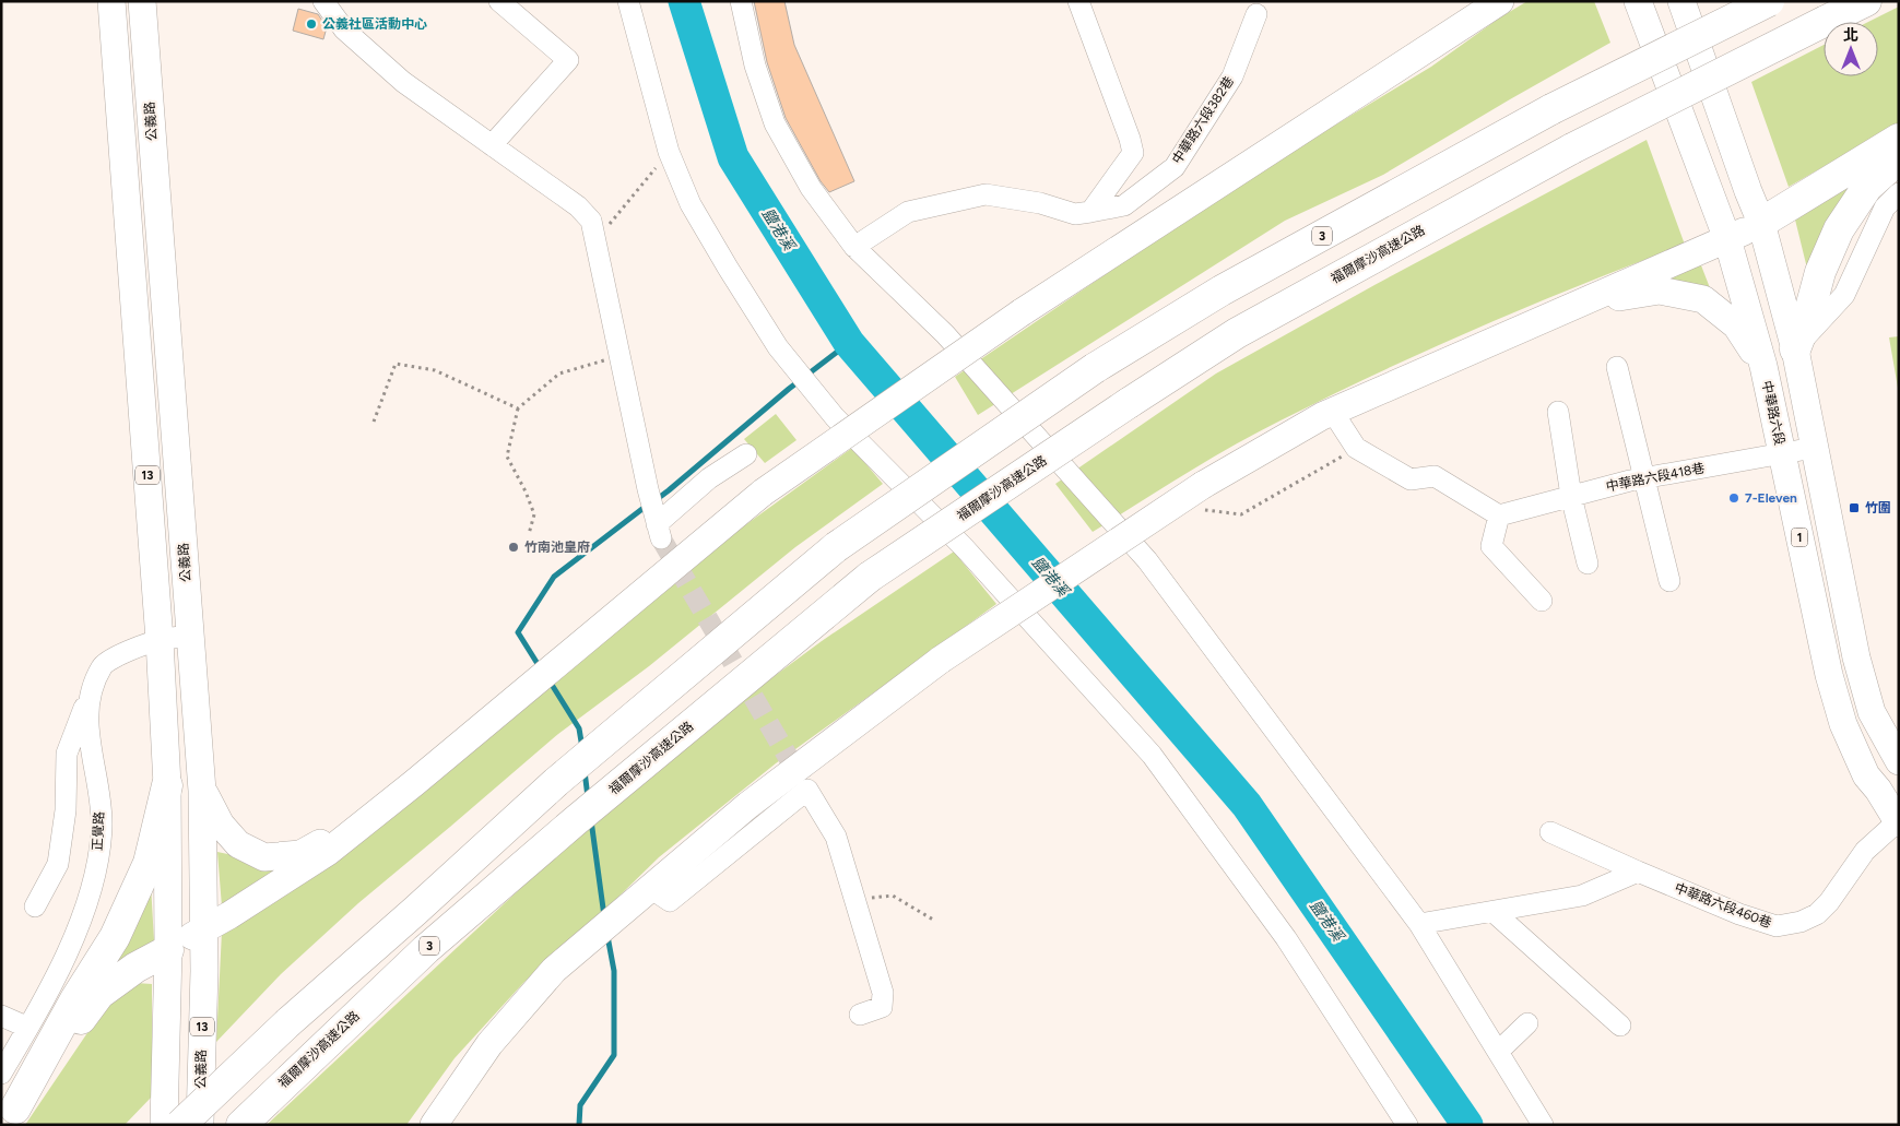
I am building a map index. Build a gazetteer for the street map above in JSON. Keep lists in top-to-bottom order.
{
  "streets": {
    "highway": ["3", "福爾摩沙高速公路"],
    "main road": [
      "公義路",
      "中華路六段",
      "13",
      "1"
    ],
    "street": [
      "中華路六段382巷",
      "中華路六段418巷",
      "正覺路",
      "中華路六段460巷"
    ]
  },
  "crossings": [
    ["公義路", "正覺路"],
    ["中華路六段", "中華路六段418巷"],
    ["中華路六段", "中華路六段460巷"],
    ["13", "正覺路"]
  ],
  "water": ["鹽港溪"],
  "places": {
    "other": ["公義社區活動中心", "7-Eleven", "竹南池皇府"],
    "transit": ["竹圍"]
  },
  "north": "top"
}
